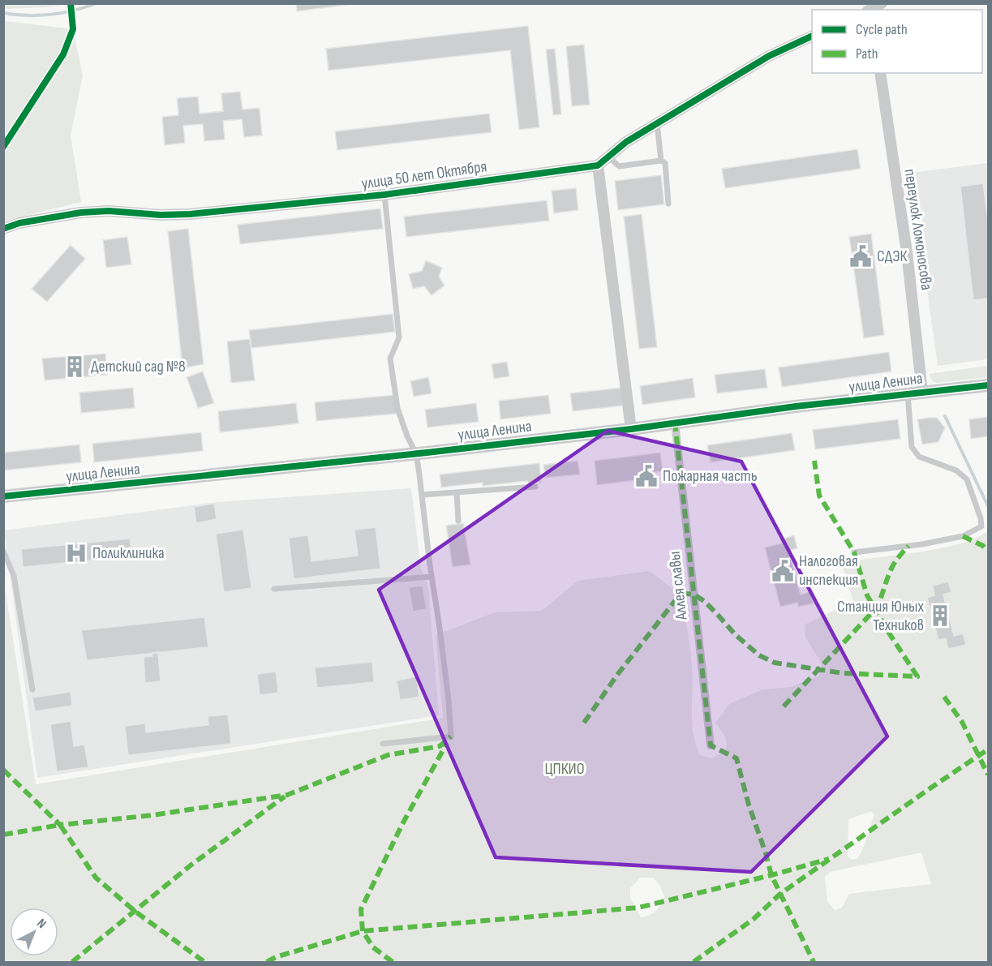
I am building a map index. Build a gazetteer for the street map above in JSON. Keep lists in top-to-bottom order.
{
  "streets": {
    "street": [
      "улица 50 лет Октября",
      "переулок Ломоносова",
      "улица Ленина",
      "Аллея славы"
    ]
  },
  "crossings": [
    ["переулок Ломоносова", "улица Ленина"],
    ["улица Ленина", "Аллея славы"]
  ],
  "parks": ["ЦПКИО"],
  "places": {
    "public building": ["СДЭК", "Пожарная часть", "Налоговая инспекция"],
    "building": ["Детский сад №8", "Станция Юных Техников"],
    "hospital": ["Поликлиника"]
  },
  "legend": ["Cycle path", "Path"],
  "north": "top right"
}
